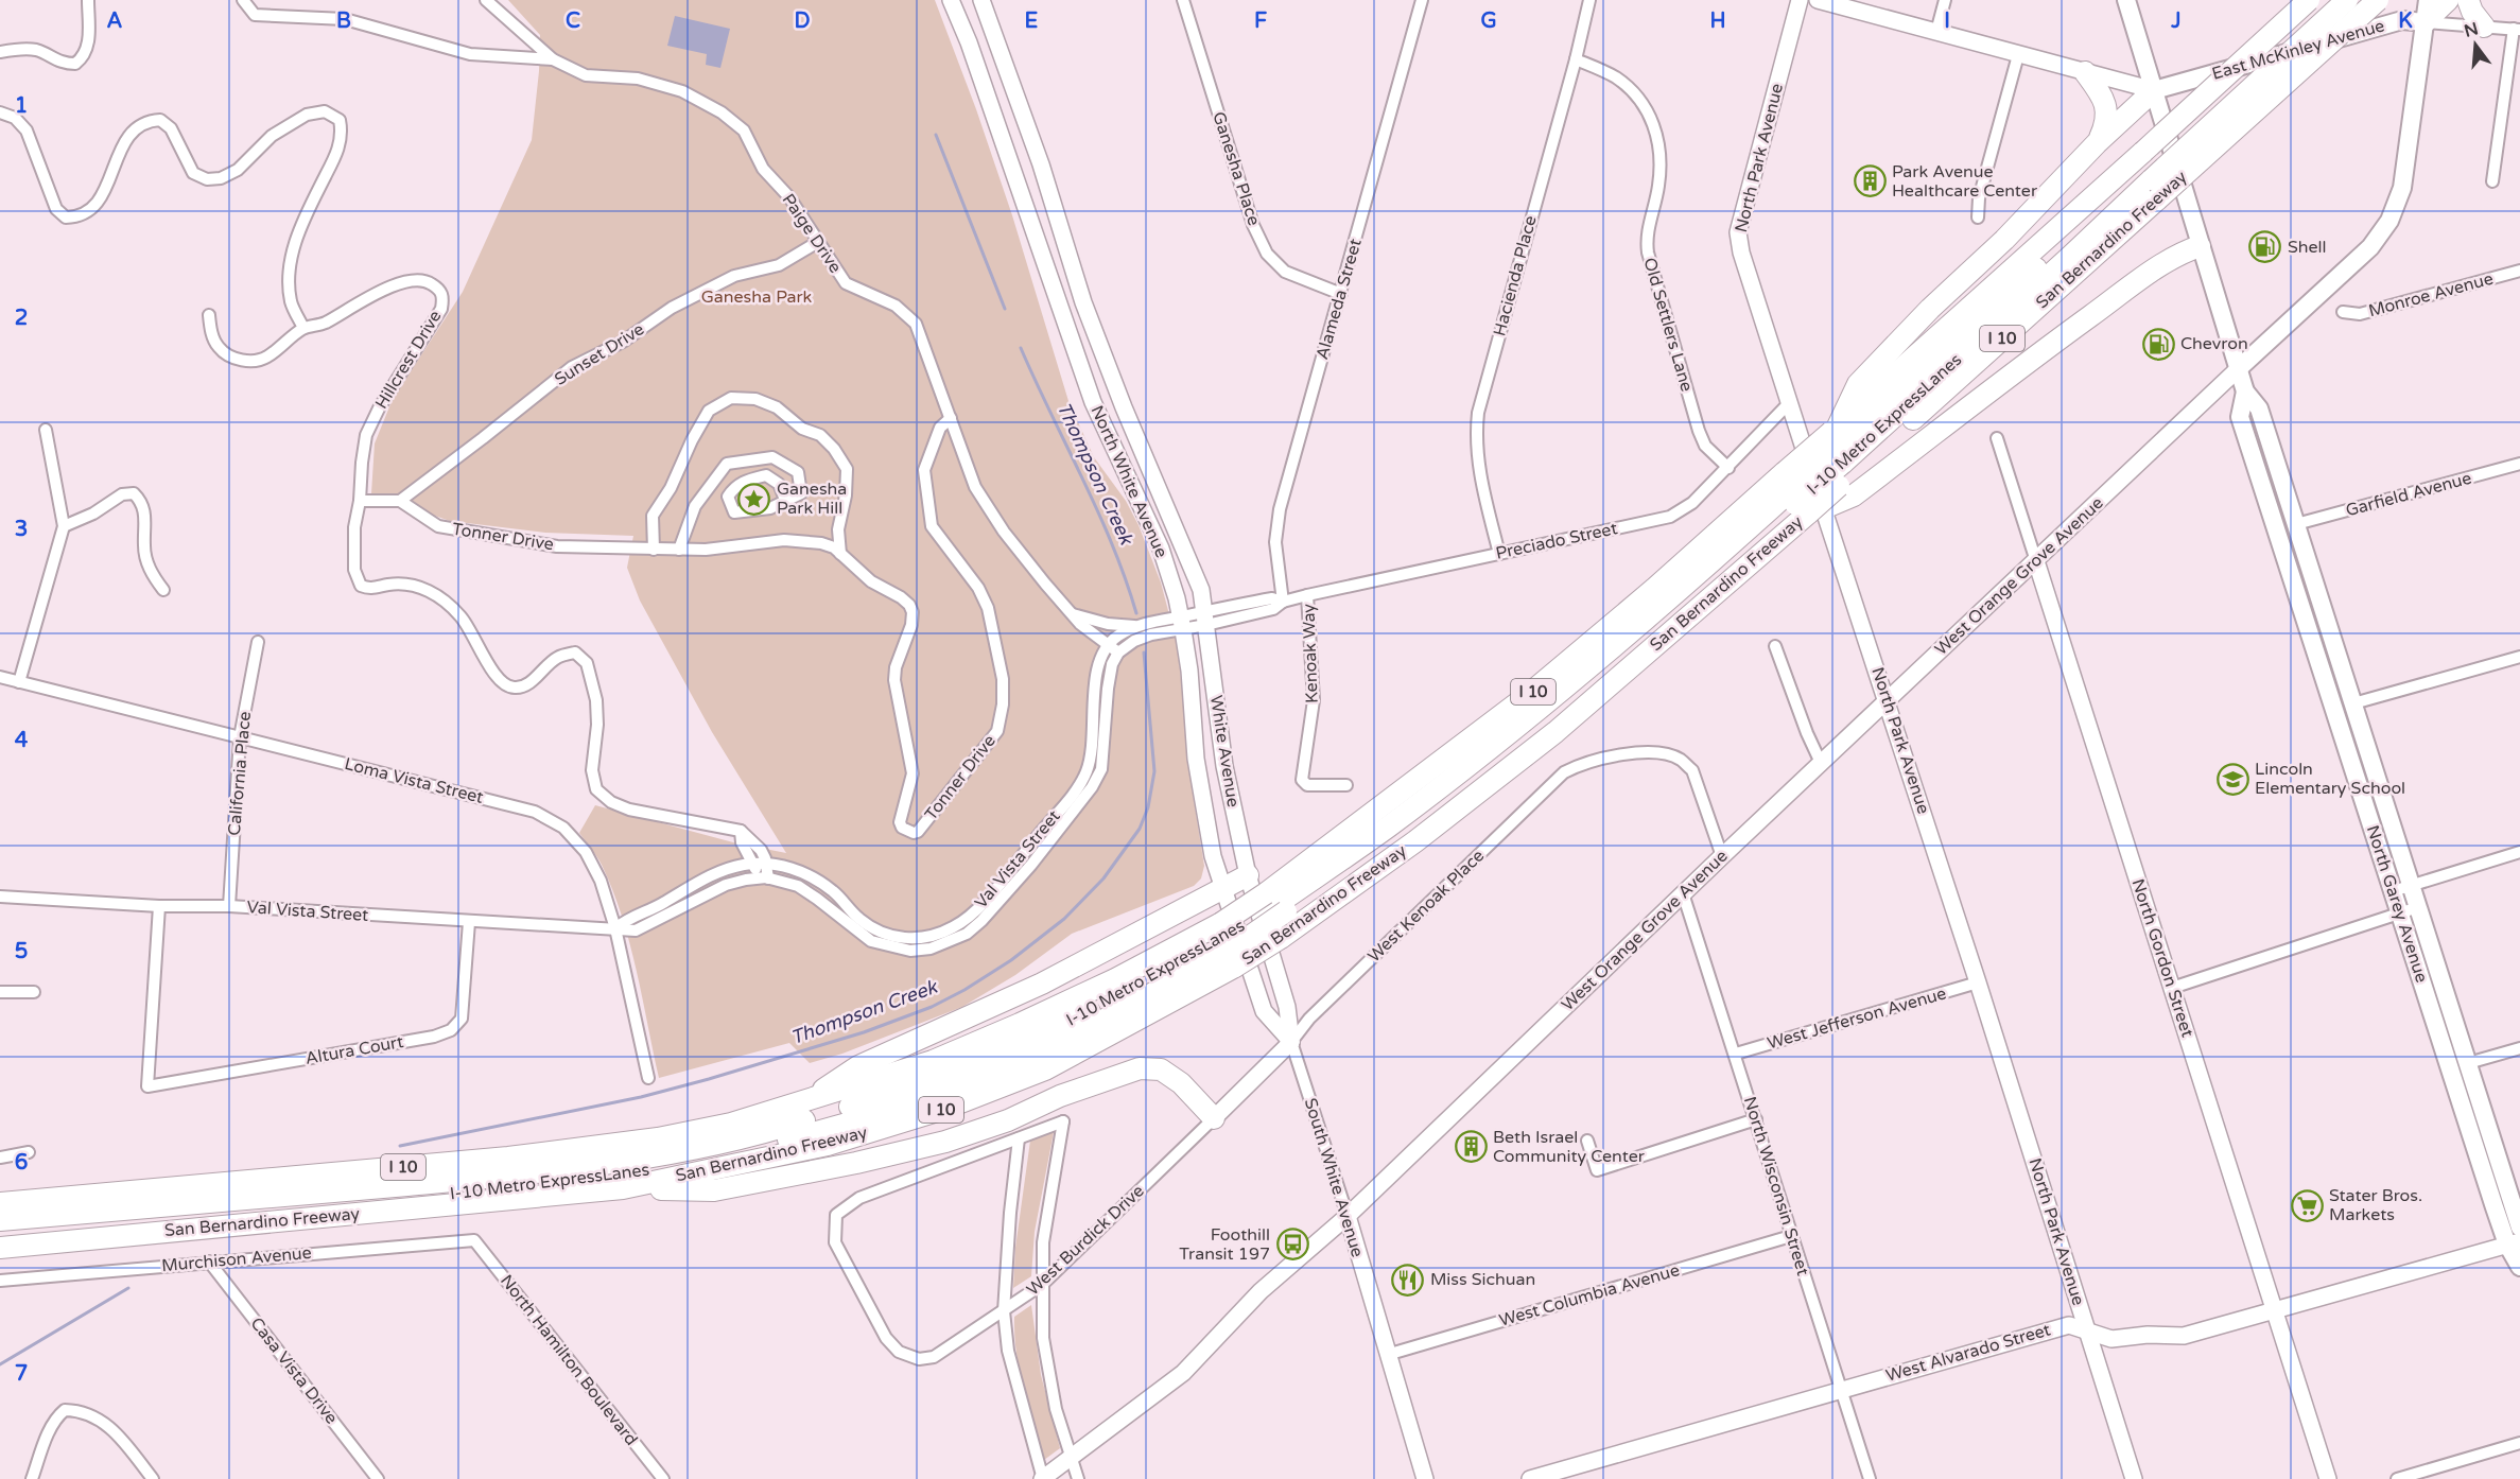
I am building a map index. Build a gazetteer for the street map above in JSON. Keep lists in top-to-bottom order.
{
  "streets": {
    "highway": ["San Bernardino Freeway", "I 10", "I-10 Metro ExpressLanes"],
    "main road": ["East McKinley Avenue", "North Garey Avenue"],
    "street": [
      "North Park Avenue",
      "Ganesha Place",
      "Paige Drive",
      "Hacienda Place",
      "Monroe Avenue",
      "Alameda Street",
      "Old Settlers Lane",
      "Sunset Drive",
      "Hillcrest Drive",
      "North White Avenue",
      "Garfield Avenue",
      "Tonner Drive",
      "Preciado Street",
      "West Orange Grove Avenue",
      "Kenoak Way",
      "White Avenue",
      "California Place",
      "Loma Vista Street",
      "Val Vista Street",
      "West Kenoak Place",
      "North Gordon Street",
      "West Jefferson Avenue",
      "Altura Court",
      "South White Avenue",
      "North Wisconsin Street",
      "West Burdick Drive",
      "Murchison Avenue",
      "West Columbia Avenue",
      "West Alvarado Street",
      "North Hamilton Boulevard",
      "Casa Vista Drive"
    ]
  },
  "crossings": [
    ["East McKinley Avenue", "North Garey Avenue"],
    ["North Park Avenue", "Preciado Street"],
    ["North Park Avenue", "West Orange Grove Avenue"],
    ["North Park Avenue", "West Jefferson Avenue"],
    ["North Park Avenue", "West Alvarado Street"],
    ["Ganesha Place", "Alameda Street"],
    ["Paige Drive", "Sunset Drive"],
    ["Paige Drive", "Tonner Drive"],
    ["Paige Drive", "Val Vista Street"],
    ["San Bernardino Freeway", "I-10 Metro ExpressLanes"],
    ["Hacienda Place", "Old Settlers Lane"],
    ["Hacienda Place", "Preciado Street"],
    ["Alameda Street", "Preciado Street"],
    ["Old Settlers Lane", "Preciado Street"],
    ["Sunset Drive", "Tonner Drive"],
    ["Hillcrest Drive", "Val Vista Street"],
    ["North White Avenue", "Preciado Street"],
    ["North White Avenue", "White Avenue"],
    ["North White Avenue", "West Kenoak Place"],
    ["North White Avenue", "South White Avenue"],
    ["North White Avenue", "West Burdick Drive"],
    ["Garfield Avenue", "North Garey Avenue"],
    ["Preciado Street", "Kenoak Way"],
    ["Preciado Street", "White Avenue"],
    ["West Orange Grove Avenue", "North Garey Avenue"],
    ["West Orange Grove Avenue", "West Kenoak Place"],
    ["West Orange Grove Avenue", "North Gordon Street"],
    ["West Orange Grove Avenue", "South White Avenue"],
    ["West Orange Grove Avenue", "North Wisconsin Street"],
    ["White Avenue", "South White Avenue"],
    ["California Place", "Loma Vista Street"],
    ["California Place", "Val Vista Street"],
    ["Loma Vista Street", "Val Vista Street"],
    ["Val Vista Street", "Altura Court"],
    ["North Garey Avenue", "West Alvarado Street"],
    ["West Kenoak Place", "South White Avenue"],
    ["West Kenoak Place", "West Burdick Drive"],
    ["North Gordon Street", "West Alvarado Street"],
    ["West Jefferson Avenue", "North Wisconsin Street"],
    ["South White Avenue", "West Burdick Drive"],
    ["South White Avenue", "West Columbia Avenue"],
    ["North Wisconsin Street", "West Columbia Avenue"],
    ["North Wisconsin Street", "West Alvarado Street"],
    ["Murchison Avenue", "North Hamilton Boulevard"],
    ["Murchison Avenue", "Casa Vista Drive"]
  ],
  "water": ["Thompson Creek"],
  "parks": ["Ganesha Park"],
  "places": {
    "building": ["Park Avenue Healthcare Center", "Beth Israel Community Center"],
    "fuel station": ["Shell", "Chevron"],
    "place": ["Ganesha Park Hill"],
    "school or university": ["Lincoln Elementary School"],
    "supermarket": ["Stater Bros. Markets"],
    "bus stop": ["Foothill Transit 197"],
    "restaurant": ["Miss Sichuan"]
  },
  "north": "top",
  "grid": {
    "columns": [
      "A",
      "B",
      "C",
      "D",
      "E",
      "F",
      "G",
      "H",
      "I",
      "J",
      "K"
    ],
    "rows": [
      "1",
      "2",
      "3",
      "4",
      "5",
      "6",
      "7"
    ]
  }
}
